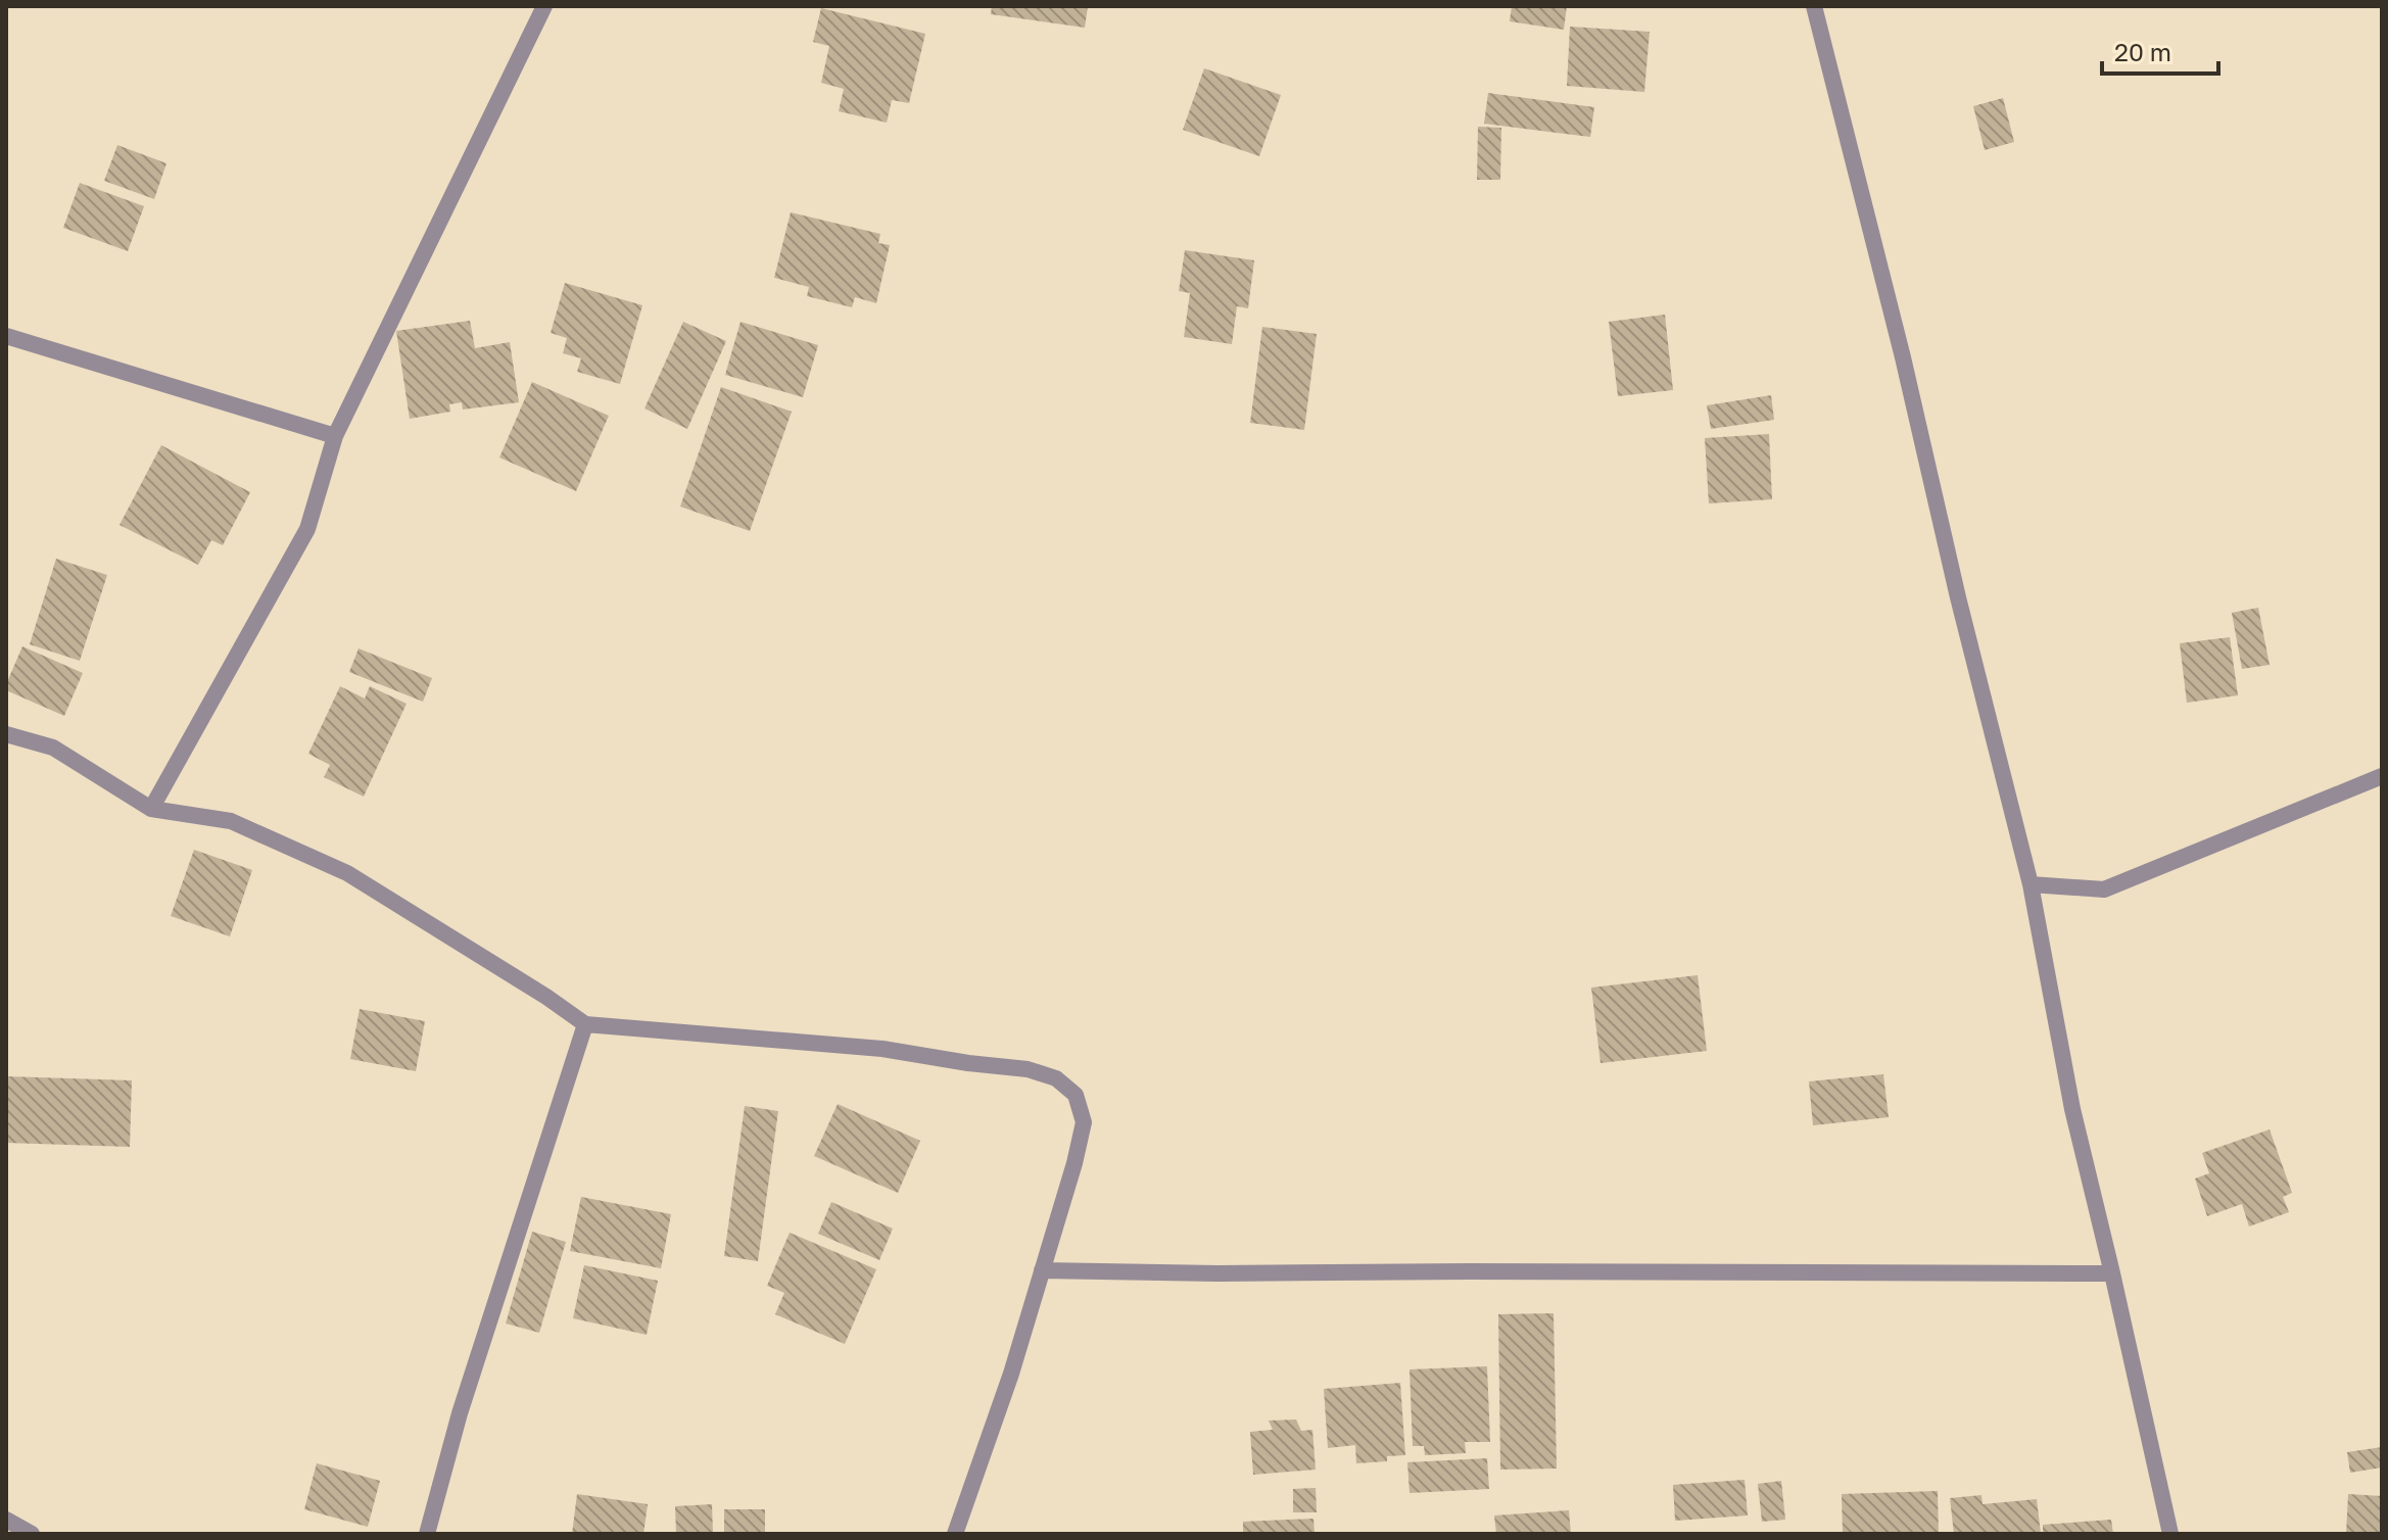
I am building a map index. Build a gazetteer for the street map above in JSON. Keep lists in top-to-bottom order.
{
  "scale_bar": "20 m"
}
